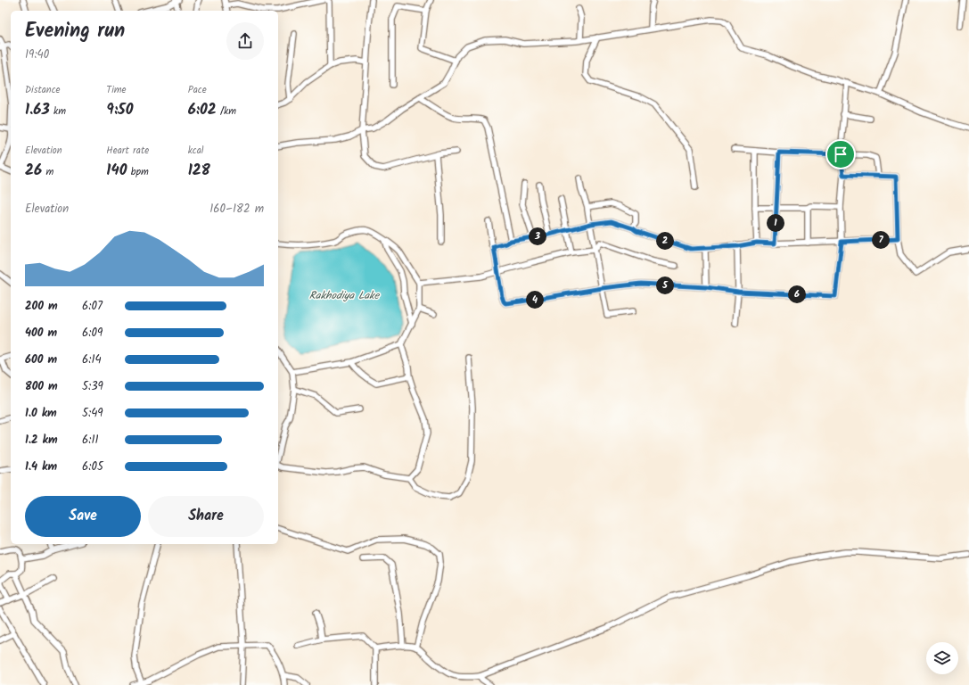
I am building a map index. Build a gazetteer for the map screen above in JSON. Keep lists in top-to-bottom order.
{
  "water": ["Rakhodiya Lake"],
  "page": {
    "heading": ["Evening run", "19:40"],
    "stats": [
      ["Distance", "1.63 km"],
      ["Time", "9:50"],
      ["Pace", "6:02 /km"],
      ["Elevation", "26 m"],
      ["Heart rate", "140 bpm"],
      ["kcal", "128"]
    ],
    "chart": ["Elevation", "160–182 m"],
    "pins": [
      "1",
      "3",
      "7",
      "2",
      "5",
      "6",
      "4"
    ],
    "list": [
      {
        "name": "200 m",
        "note": "6:07"
      },
      {
        "name": "400 m",
        "note": "6:09"
      },
      {
        "name": "600 m",
        "note": "6:14"
      },
      {
        "name": "800 m",
        "note": "5:39"
      },
      {
        "name": "1.0 km",
        "note": "5:49"
      },
      {
        "name": "1.2 km",
        "note": "6:11"
      },
      {
        "name": "1.4 km",
        "note": "6:05"
      }
    ],
    "buttons": ["Save", "Share"]
  }
}
